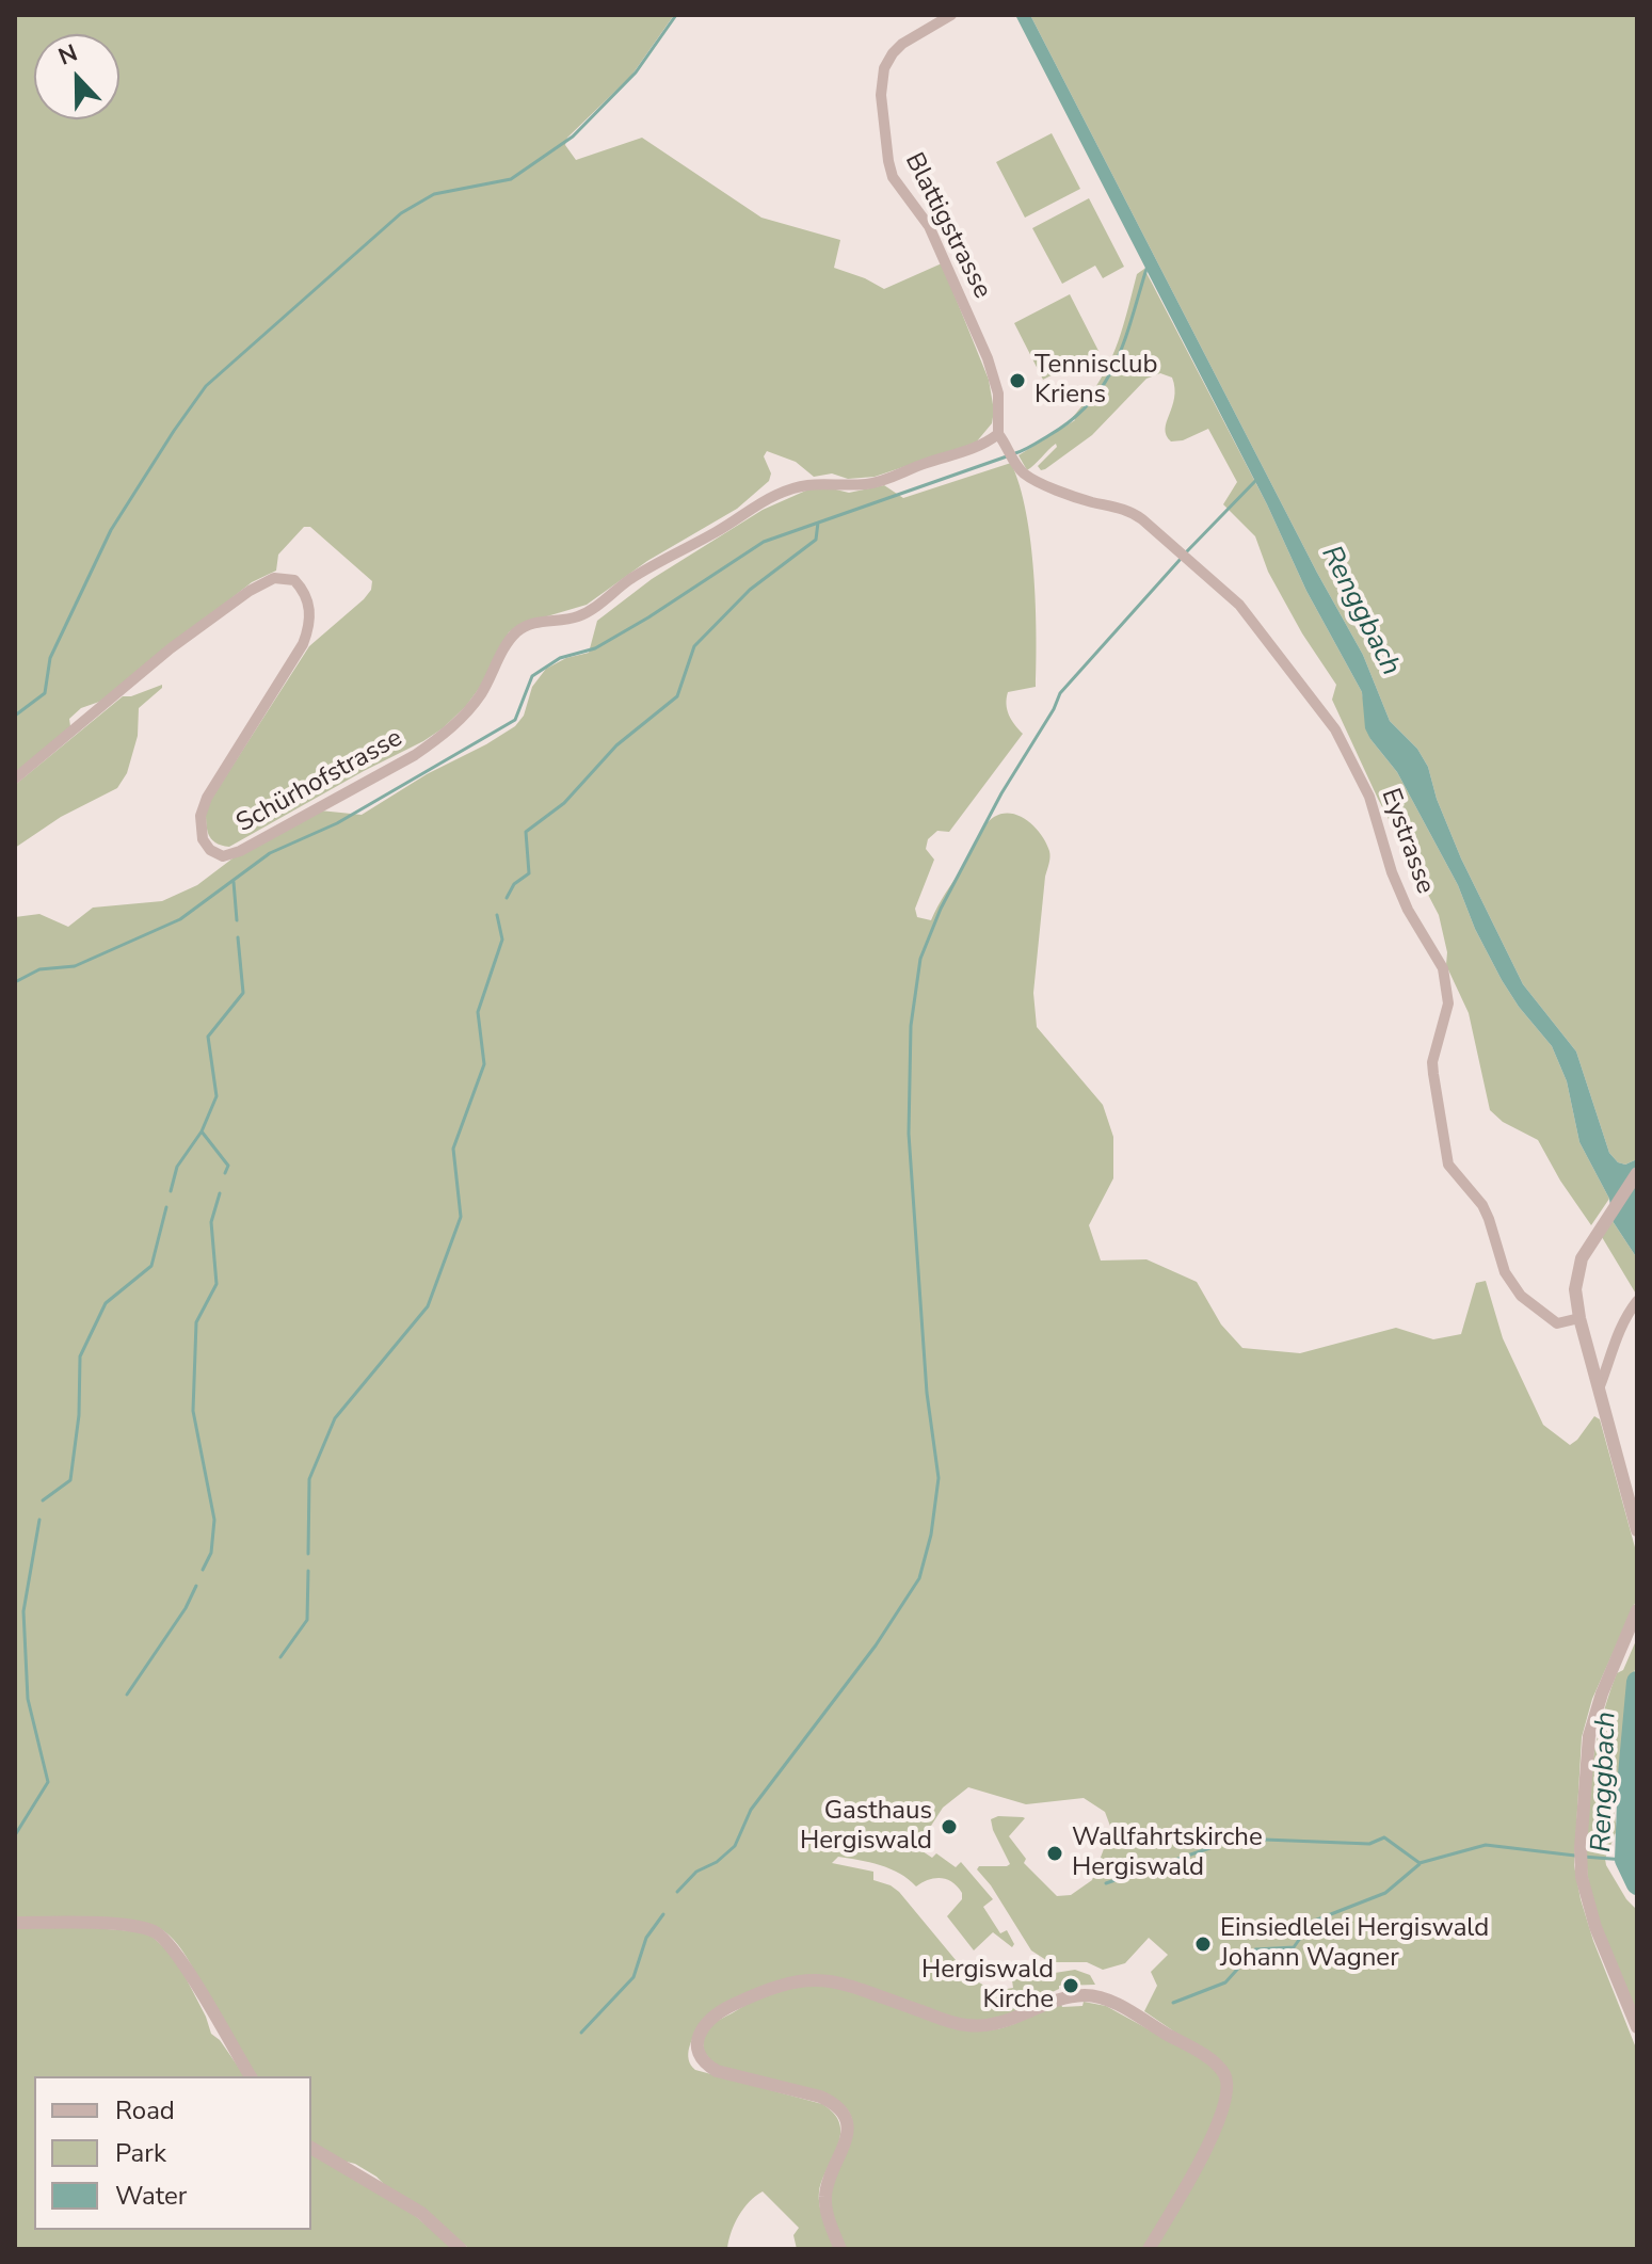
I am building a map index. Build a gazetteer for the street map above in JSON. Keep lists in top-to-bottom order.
{
  "streets": {
    "street": ["Blattigstrasse", "Schürhofstrasse", "Eystrasse"]
  },
  "crossings": [
    ["Blattigstrasse", "Schürhofstrasse"],
    ["Blattigstrasse", "Eystrasse"],
    ["Schürhofstrasse", "Eystrasse"]
  ],
  "water": ["Renggbach"],
  "places": [
    "Tennisclub Kriens",
    "Gasthaus Hergiswald",
    "Wallfahrtskirche Hergiswald",
    "Einsiedlelei Hergiswald Johann Wagner",
    "Hergiswald Kirche"
  ],
  "legend": ["Road", "Park", "Water"],
  "north": "top"
}
